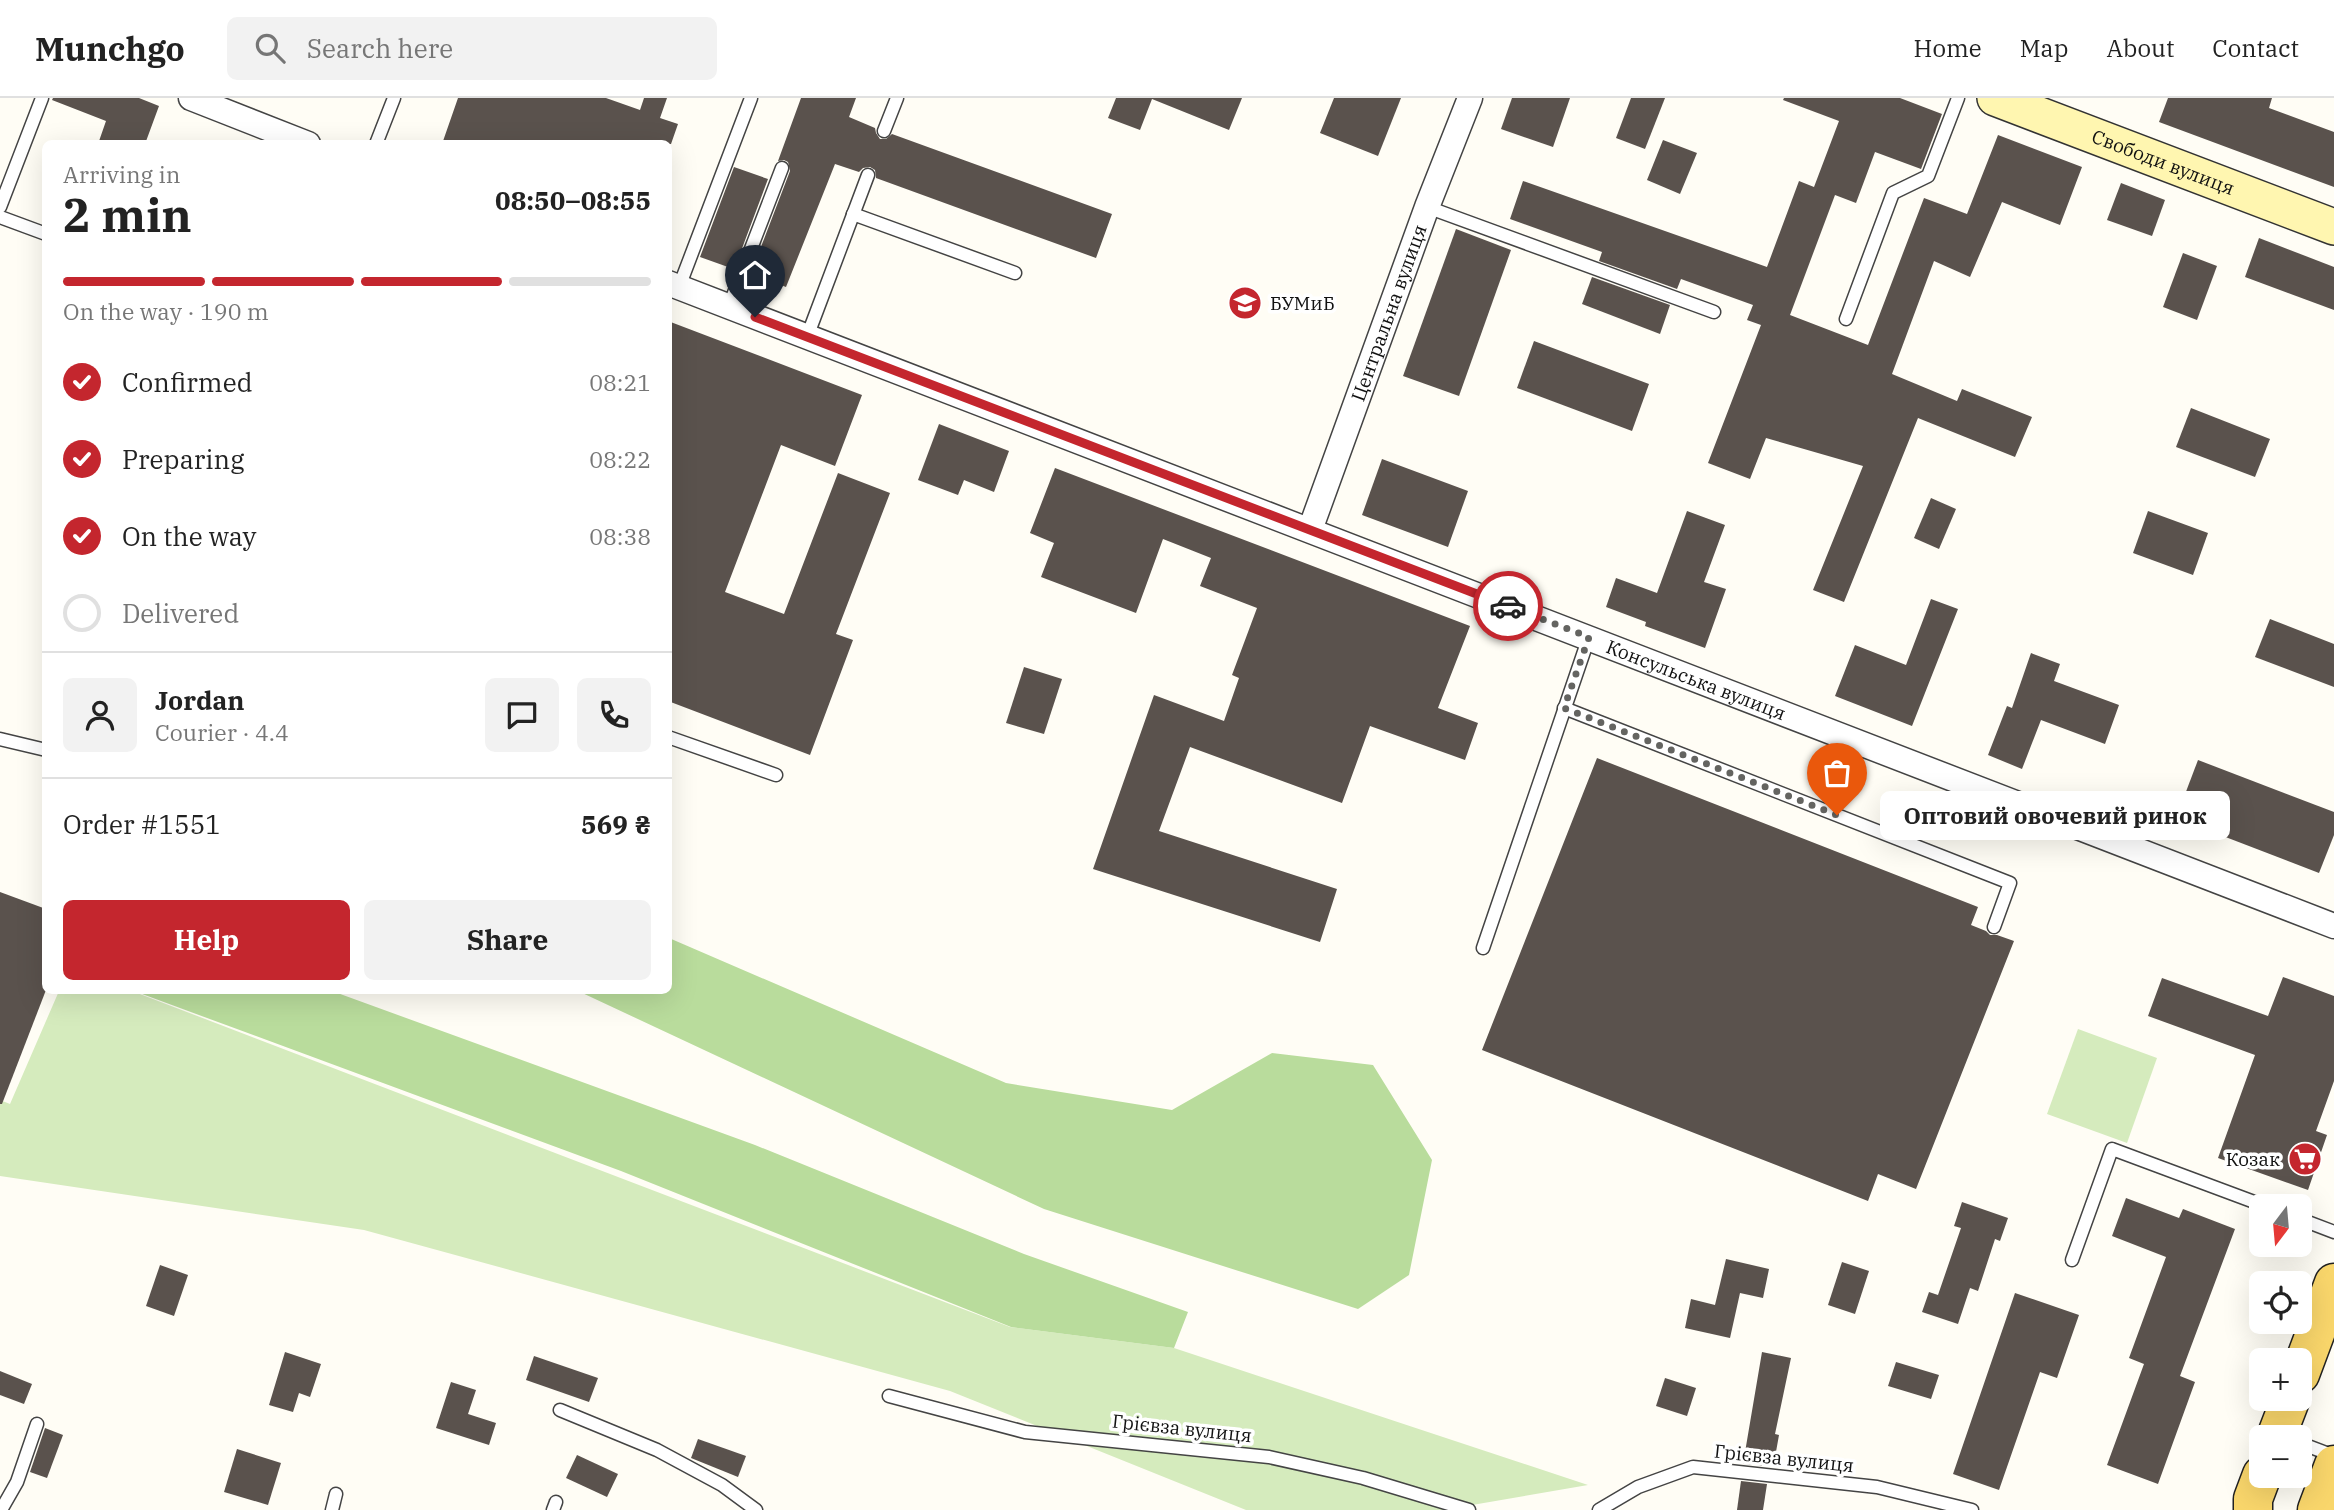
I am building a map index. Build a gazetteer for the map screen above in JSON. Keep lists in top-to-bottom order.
{
  "streets": {
    "main road": ["Свободи вулиця"],
    "street": ["Центральна вулиця", "Консульська вулиця"],
    "lane": ["Грієвза вулиця"]
  },
  "crossings": [
    ["Центральна вулиця", "Консульська вулиця"]
  ],
  "places": {
    "school or university": ["БУМиБ"],
    "other": ["Оптовий овочевий ринок"],
    "supermarket": ["Козак"]
  },
  "north": "bottom",
  "page": {
    "header": "Munchgo",
    "search": "Search here",
    "nav": [
      "Home",
      "Map",
      "About",
      "Contact"
    ],
    "heading": ["2 min", "Arriving in", "08:50–08:55"],
    "panel": [
      "Jordan",
      "Courier · 4.4",
      "Order #1551",
      "569 ₴"
    ],
    "bar": "On the way · 190 m",
    "list": [
      ["Confirmed", "08:21"],
      ["Preparing", "08:22"],
      ["On the way", "08:38"],
      "Delivered"
    ],
    "bubble": "Оптовий овочевий ринок",
    "buttons": ["Help", "Share"],
    "map_buttons": ["+", "−"]
  }
}
